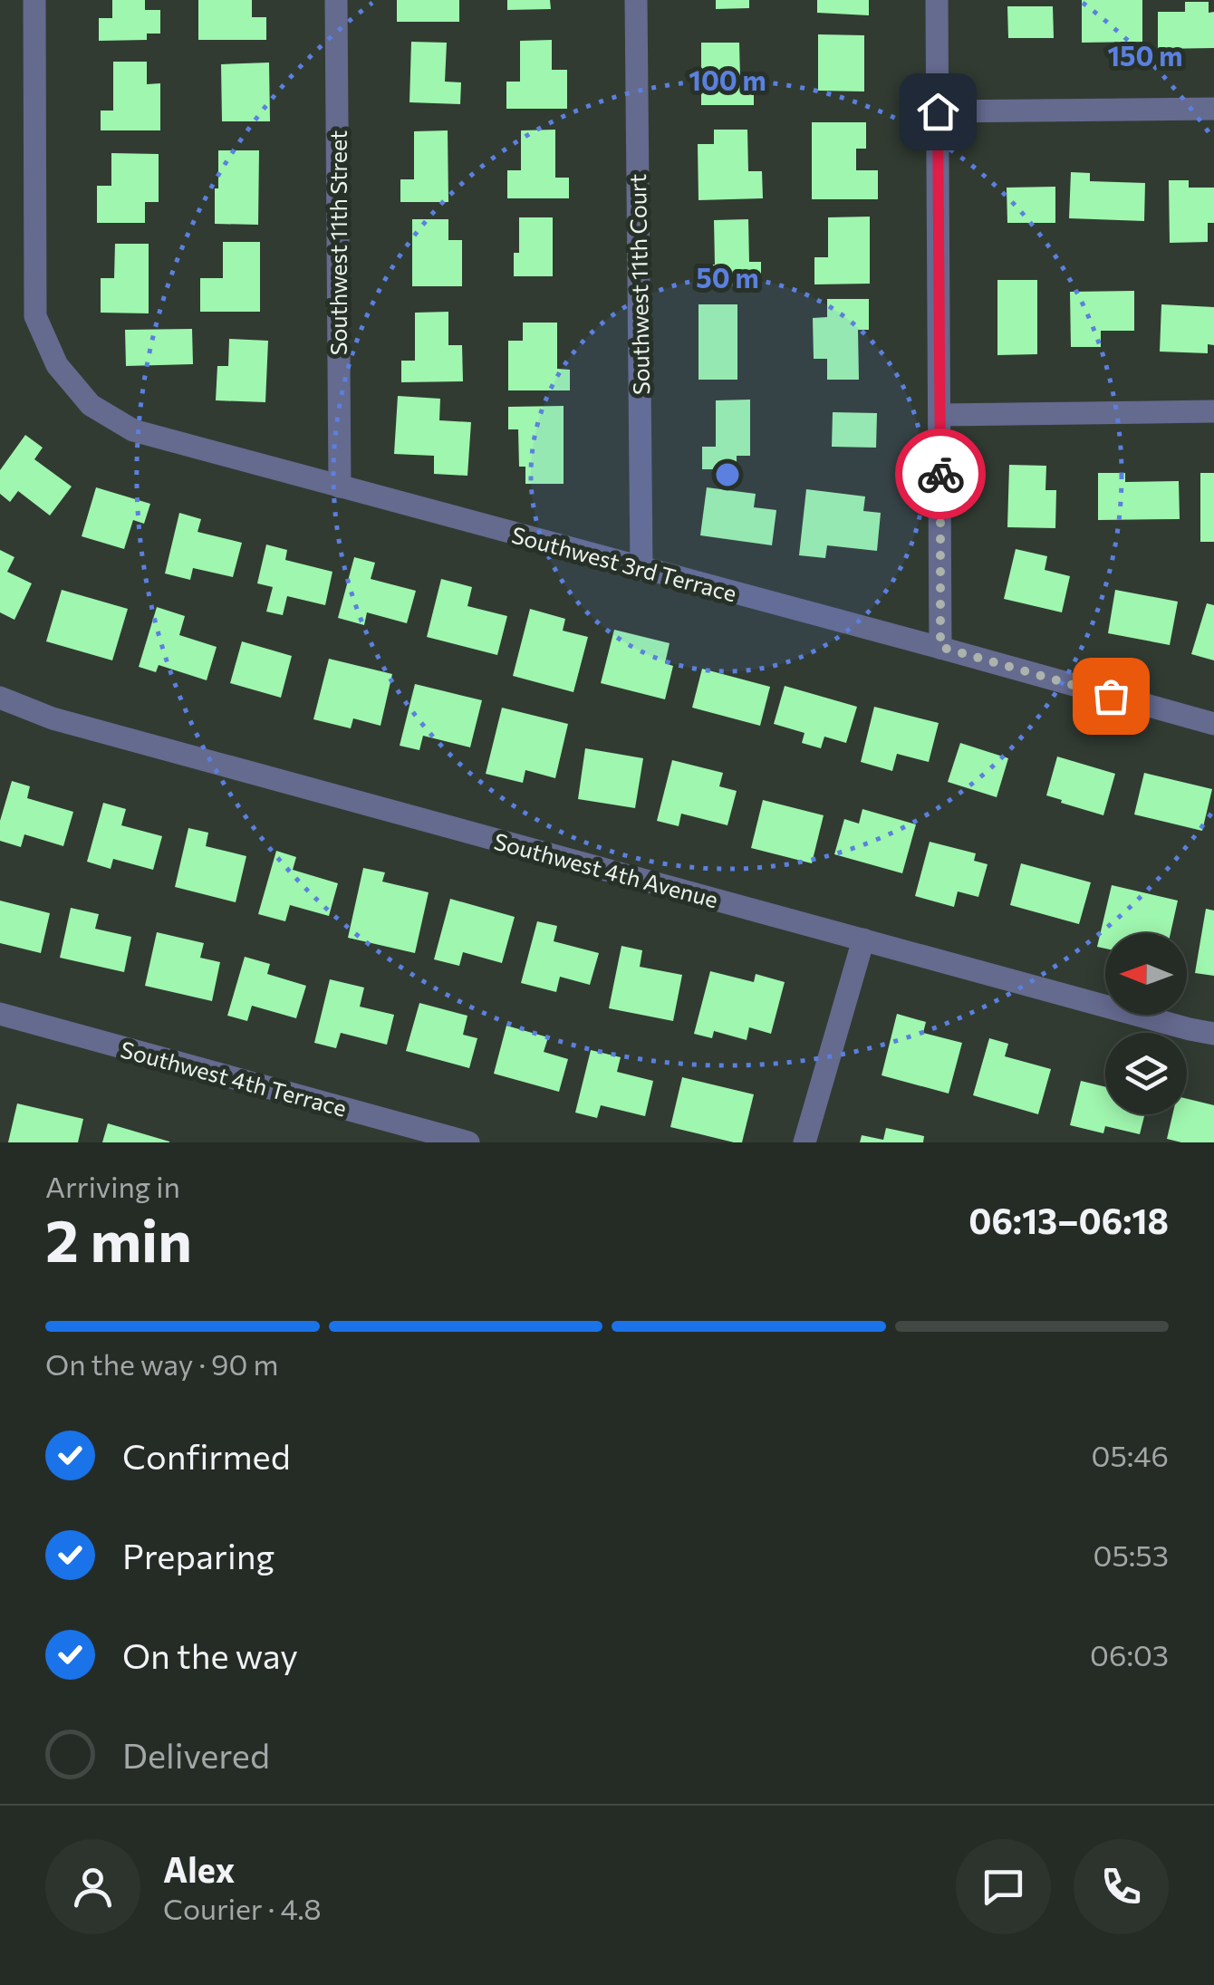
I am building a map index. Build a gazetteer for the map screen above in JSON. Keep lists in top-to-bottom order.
{
  "streets": {
    "street": [
      "Southwest 11th Street",
      "Southwest 11th Court",
      "Southwest 3rd Terrace",
      "Southwest 4th Avenue",
      "Southwest 4th Terrace"
    ]
  },
  "crossings": [
    ["Southwest 11th Street", "Southwest 3rd Terrace"],
    ["Southwest 11th Court", "Southwest 3rd Terrace"]
  ],
  "north": "left",
  "page": {
    "heading": ["2 min", "Arriving in", "06:13–06:18"],
    "panel": ["Alex", "Courier · 4.8"],
    "bar": "On the way · 90 m",
    "list": [
      ["Confirmed", "05:46"],
      ["Preparing", "05:53"],
      ["On the way", "06:03"],
      "Delivered"
    ]
  },
  "rings": ["150 m", "100 m", "50 m"]
}
